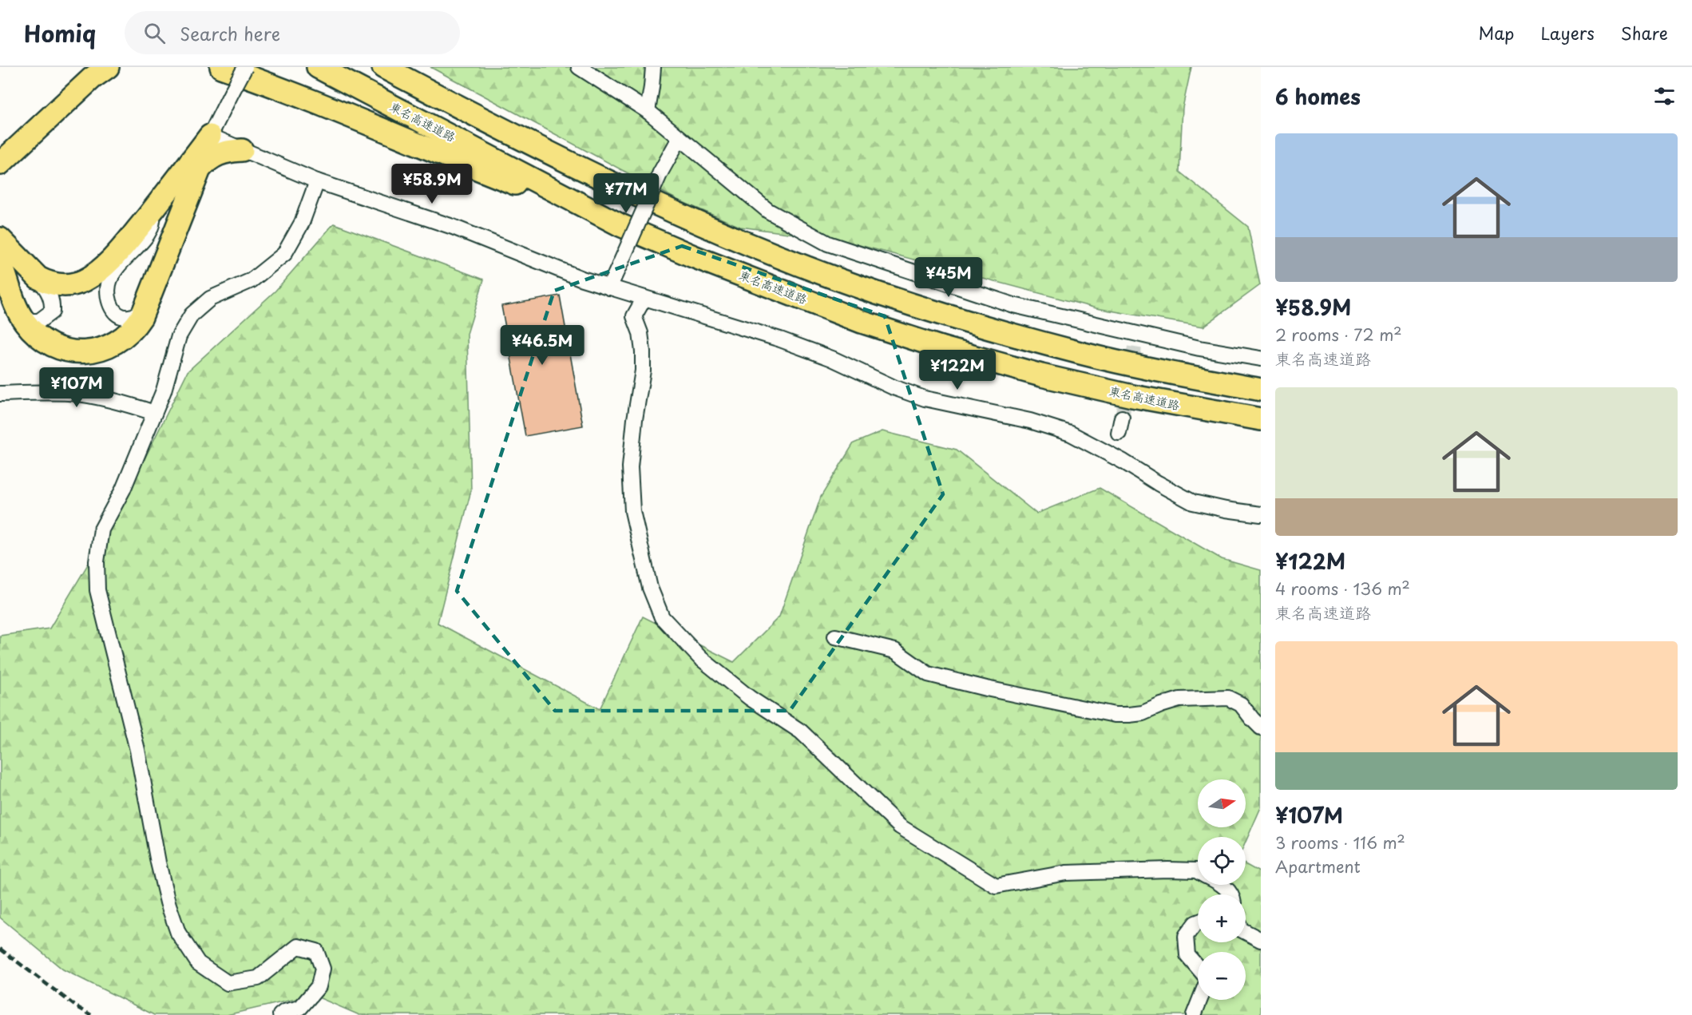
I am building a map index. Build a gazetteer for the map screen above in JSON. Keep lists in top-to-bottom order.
{
  "streets": {
    "highway": ["東名高速道路"]
  },
  "north": "right",
  "page": {
    "header": "Homiq",
    "search": "Search here",
    "nav": ["Map", "Layers", "Share"],
    "heading": "6 homes",
    "list": [
      {
        "name": "¥58.9M",
        "note": "2 rooms · 72 m² · 東名高速道路"
      },
      {
        "name": "¥122M",
        "note": "4 rooms · 136 m² · 東名高速道路"
      },
      {
        "name": "¥107M",
        "note": "3 rooms · 116 m² · Apartment"
      }
    ],
    "price": [
      "¥58.9M",
      "¥77M",
      "¥45M",
      "¥46.5M",
      "¥122M",
      "¥107M"
    ],
    "map_buttons": ["+", "−"]
  }
}
